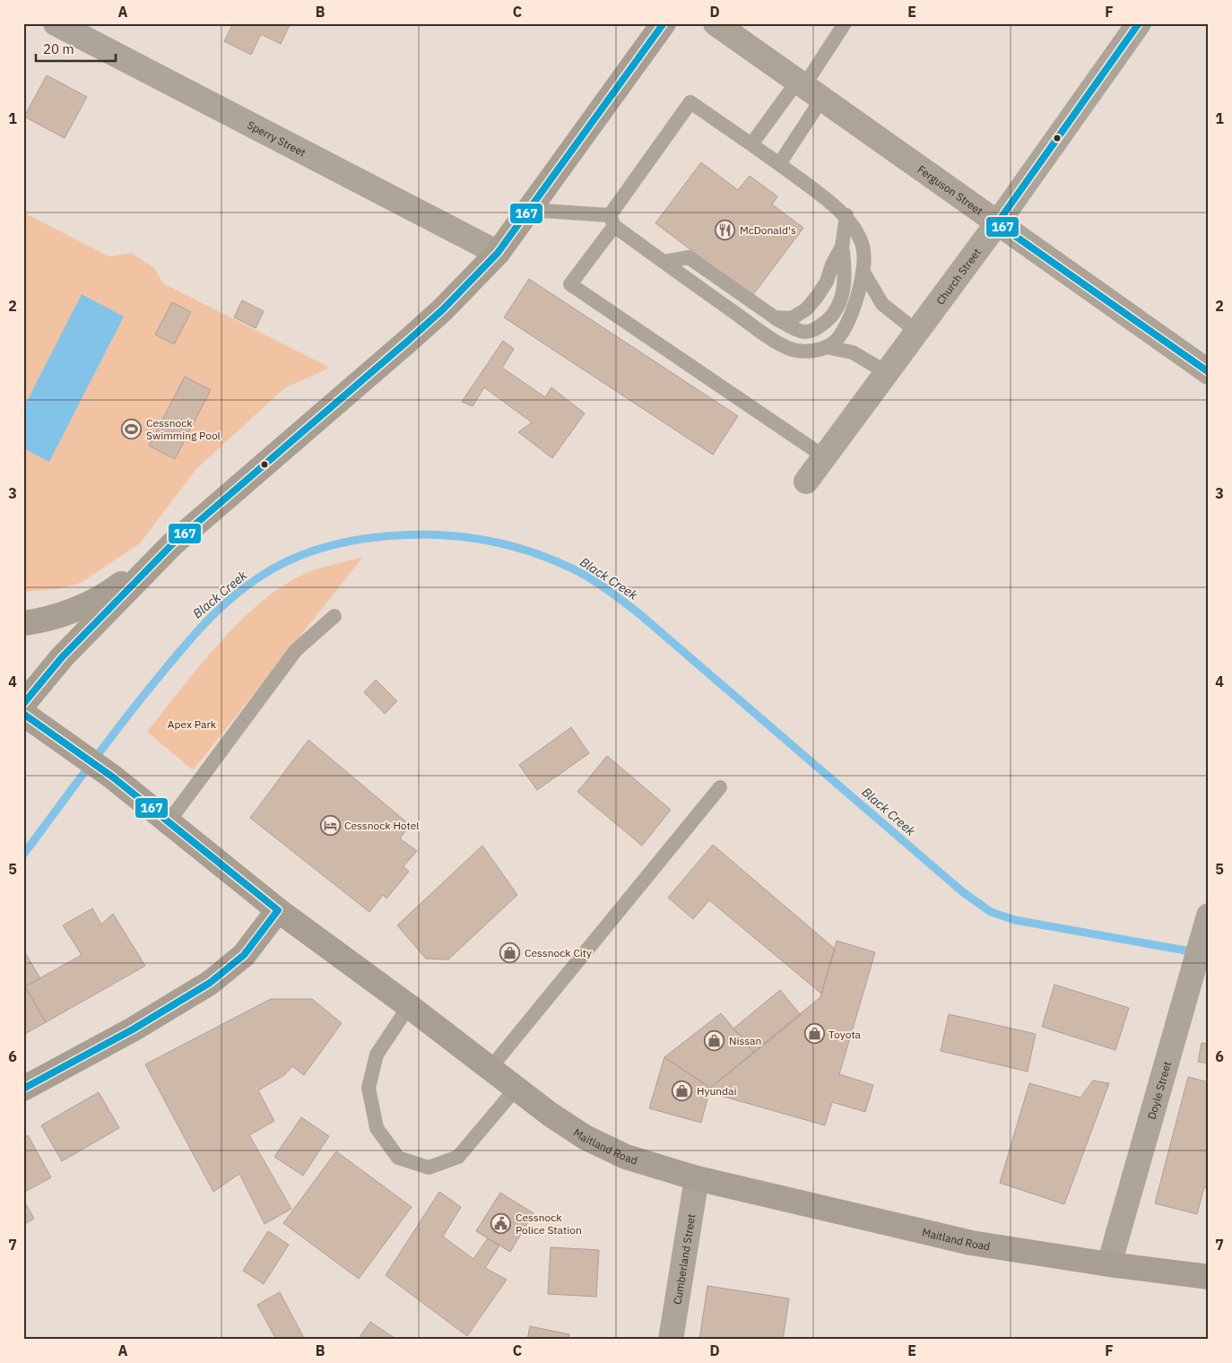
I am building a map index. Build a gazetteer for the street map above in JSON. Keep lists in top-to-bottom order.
{
  "streets": {
    "main road": ["Maitland Road"],
    "street": [
      "Sperry Street",
      "Ferguson Street",
      "Church Street",
      "Doyle Street",
      "Cumberland Street"
    ]
  },
  "crossings": [
    ["Ferguson Street", "Church Street"],
    ["Doyle Street", "Maitland Road"],
    ["Maitland Road", "Cumberland Street"]
  ],
  "water": ["Black Creek"],
  "parks": ["Apex Park"],
  "places": {
    "restaurant": ["McDonald's"],
    "sports": ["Cessnock Swimming Pool"],
    "hotel": ["Cessnock Hotel"],
    "shop": [
      "Cessnock City",
      "Toyota",
      "Nissan",
      "Hyundai"
    ],
    "public building": ["Cessnock Police Station"]
  },
  "lines": ["transit line 167"],
  "scale_bar": "20 m",
  "grid": {
    "columns": [
      "A",
      "B",
      "C",
      "D",
      "E",
      "F"
    ],
    "rows": [
      "1",
      "2",
      "3",
      "4",
      "5",
      "6",
      "7"
    ]
  }
}
